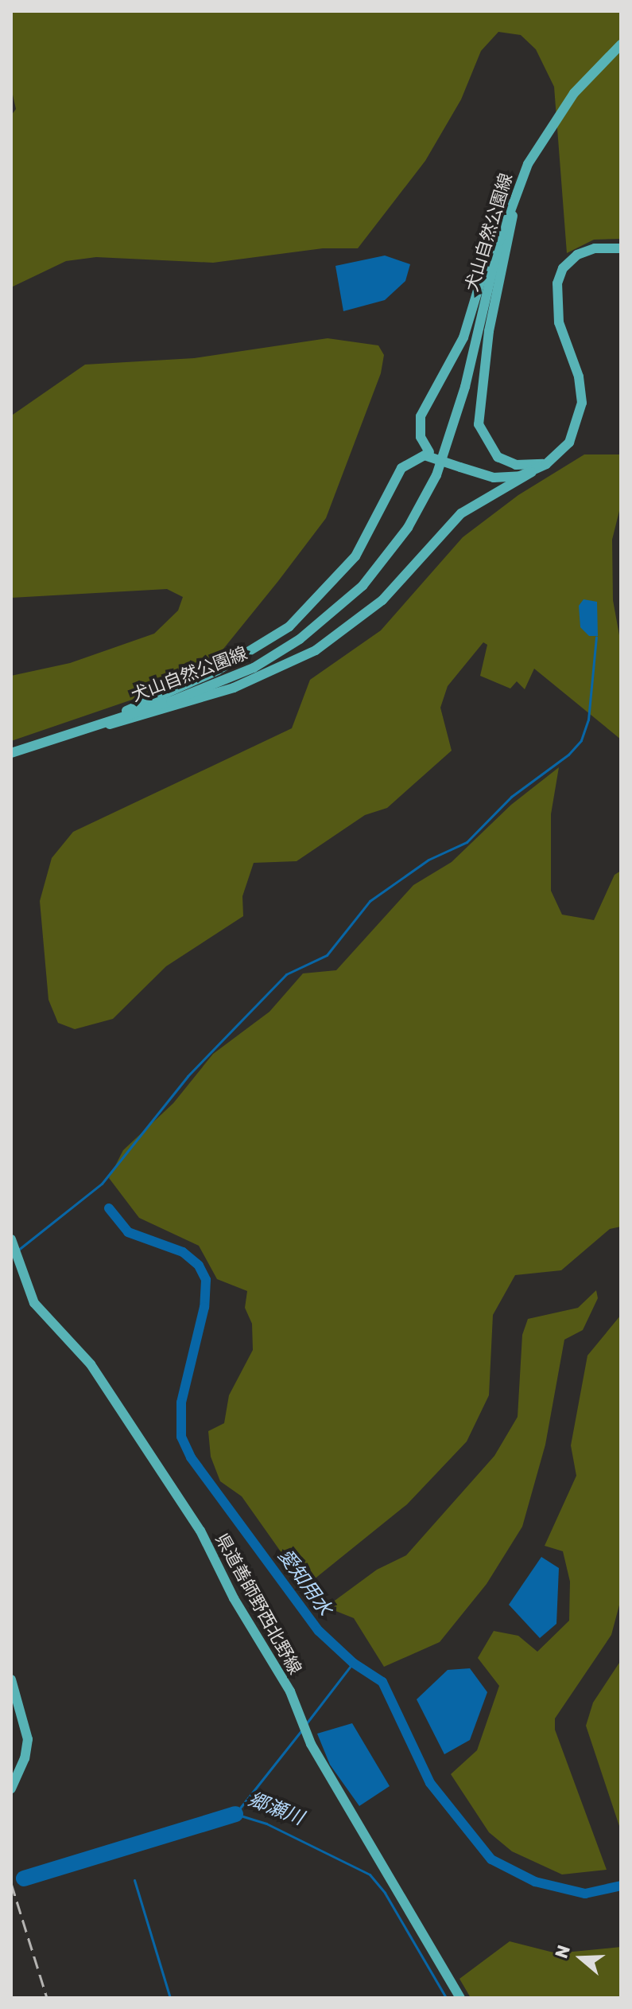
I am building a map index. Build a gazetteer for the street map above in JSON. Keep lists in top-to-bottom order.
{
  "streets": {
    "main road": ["犬山自然公園線", "県道善師野西北野線"]
  },
  "water": ["愛知用水", "郷瀬川"],
  "north": "left"
}
